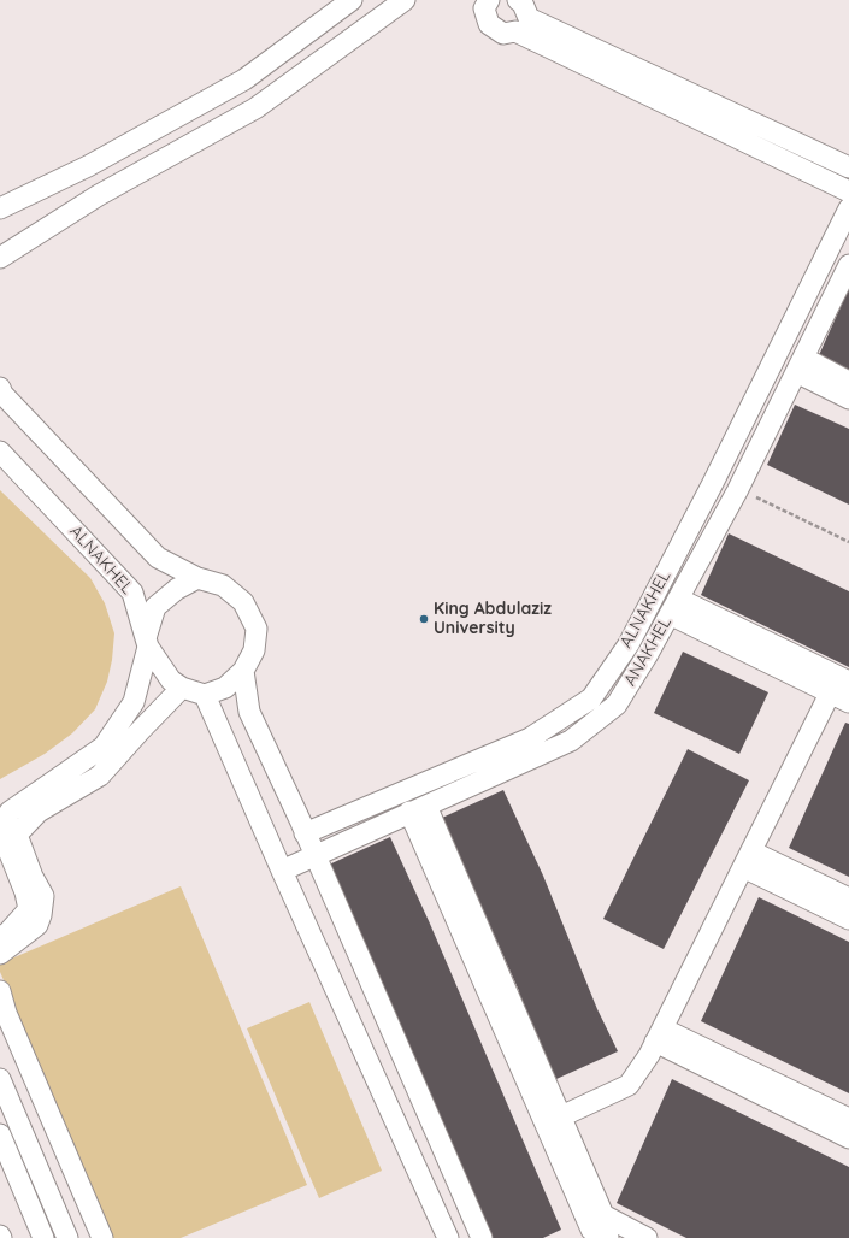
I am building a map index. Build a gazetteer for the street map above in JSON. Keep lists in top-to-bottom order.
{
  "streets": {
    "street": ["ALNAKHEL", "ANAKHEL"]
  },
  "places": ["King Abdulaziz University"]
}
